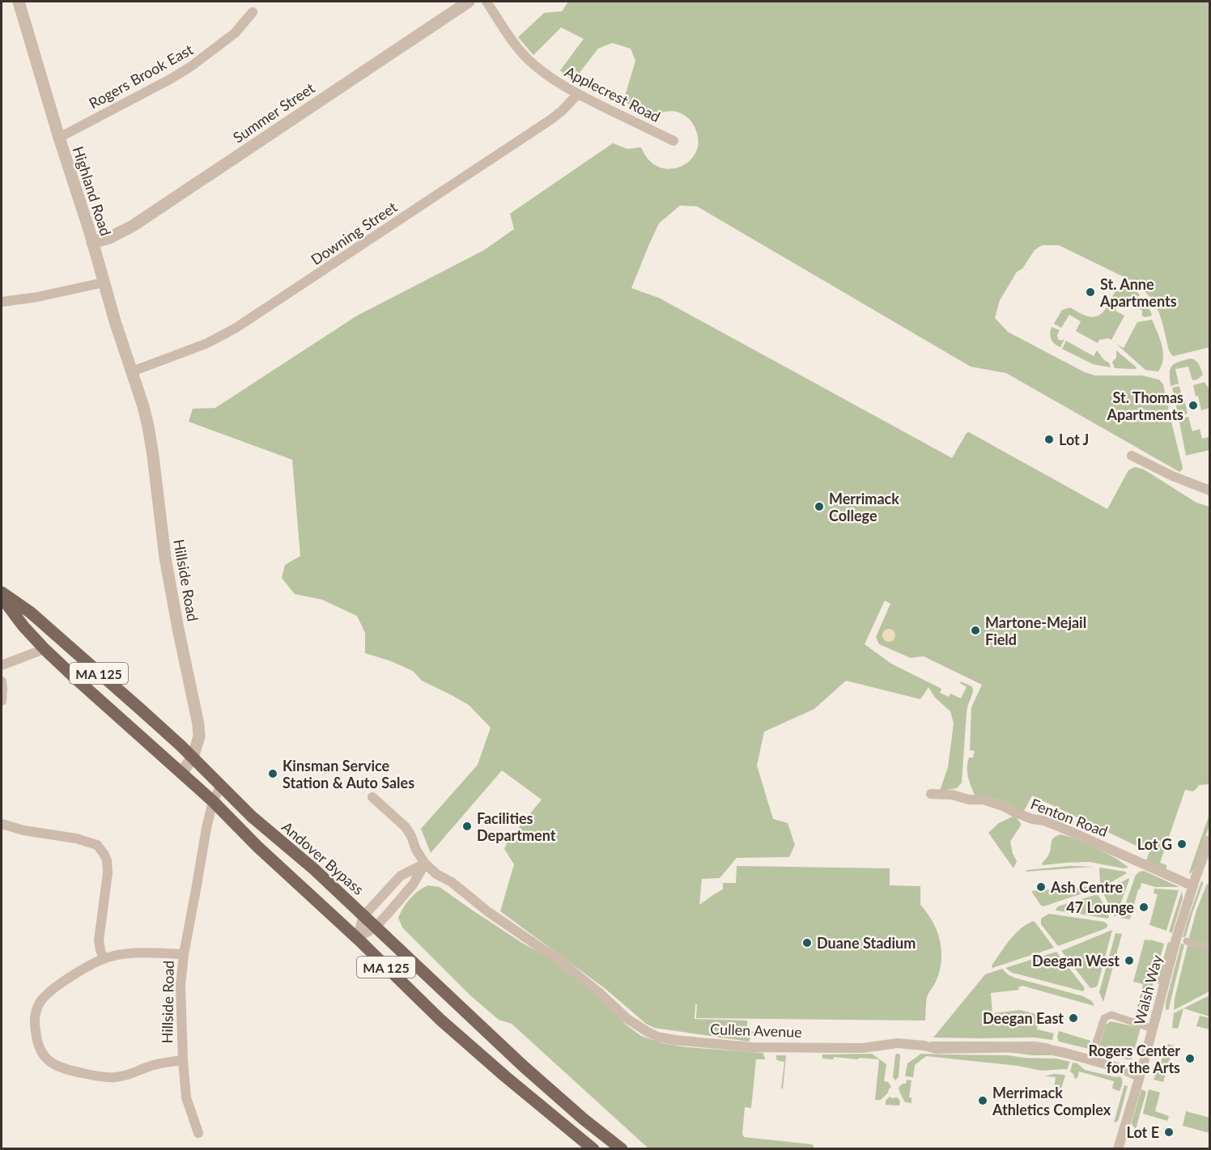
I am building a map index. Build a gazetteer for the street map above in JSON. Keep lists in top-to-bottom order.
{
  "streets": {
    "main road": ["MA 125", "Andover Bypass"],
    "street": [
      "Rogers Brook East",
      "Applecrest Road",
      "Summer Street",
      "Highland Road",
      "Downing Street",
      "Hillside Road",
      "Fenton Road",
      "Walsh Way",
      "Cullen Avenue"
    ]
  },
  "crossings": [
    ["Rogers Brook East", "Highland Road"],
    ["Applecrest Road", "Downing Street"],
    ["Summer Street", "Highland Road"],
    ["Highland Road", "Downing Street"],
    ["Highland Road", "Hillside Road"],
    ["Hillside Road", "MA 125"],
    ["Hillside Road", "Andover Bypass"],
    ["Fenton Road", "Walsh Way"],
    ["Walsh Way", "Cullen Avenue"]
  ],
  "places": [
    "St. Anne Apartments",
    "St. Thomas Apartments",
    "Lot J",
    "Merrimack College",
    "Martone-Mejail Field",
    "Kinsman Service Station & Auto Sales",
    "Facilities Department",
    "Lot G",
    "Ash Centre",
    "47 Lounge",
    "Duane Stadium",
    "Deegan West",
    "Deegan East",
    "Rogers Center for the Arts",
    "Merrimack Athletics Complex",
    "Lot E"
  ]
}
